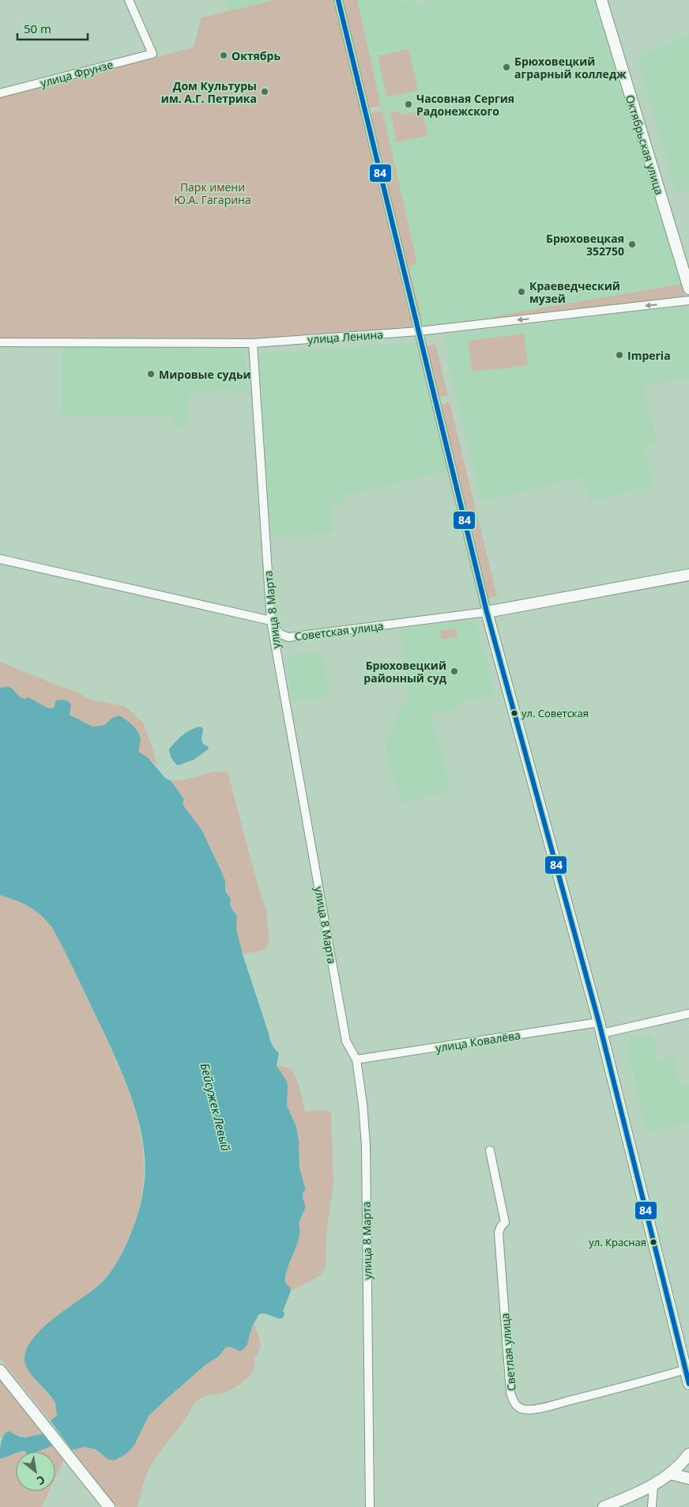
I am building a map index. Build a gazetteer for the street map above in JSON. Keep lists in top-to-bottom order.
{
  "streets": {
    "street": [
      "улица Фрунзе",
      "Октябрьская улица",
      "улица Ленина",
      "улица 8 Марта",
      "Советская улица",
      "улица Ковалёва",
      "Светлая улица"
    ]
  },
  "crossings": [
    ["улица Ленина", "улица 8 Марта"],
    ["улица 8 Марта", "Советская улица"],
    ["улица 8 Марта", "улица Ковалёва"]
  ],
  "one_way": ["улица Ленина"],
  "water": ["Бейсужек Левый"],
  "parks": ["Парк имени Ю.А. Гагарина"],
  "places": [
    "Октябрь",
    "Брюховецкий аграрный колледж",
    "Дом Культуры им. А.Г. Петрика",
    "Часовная Сергия Радонежского",
    "Брюховецкая 352750",
    "Краеведческий музей",
    "Imperia",
    "Мировые судьи",
    "Брюховецкий районный суд",
    "ул. Советская",
    "ул. Красная"
  ],
  "lines": ["transit line 84"],
  "scale_bar": "50 m",
  "north": "bottom right"
}
